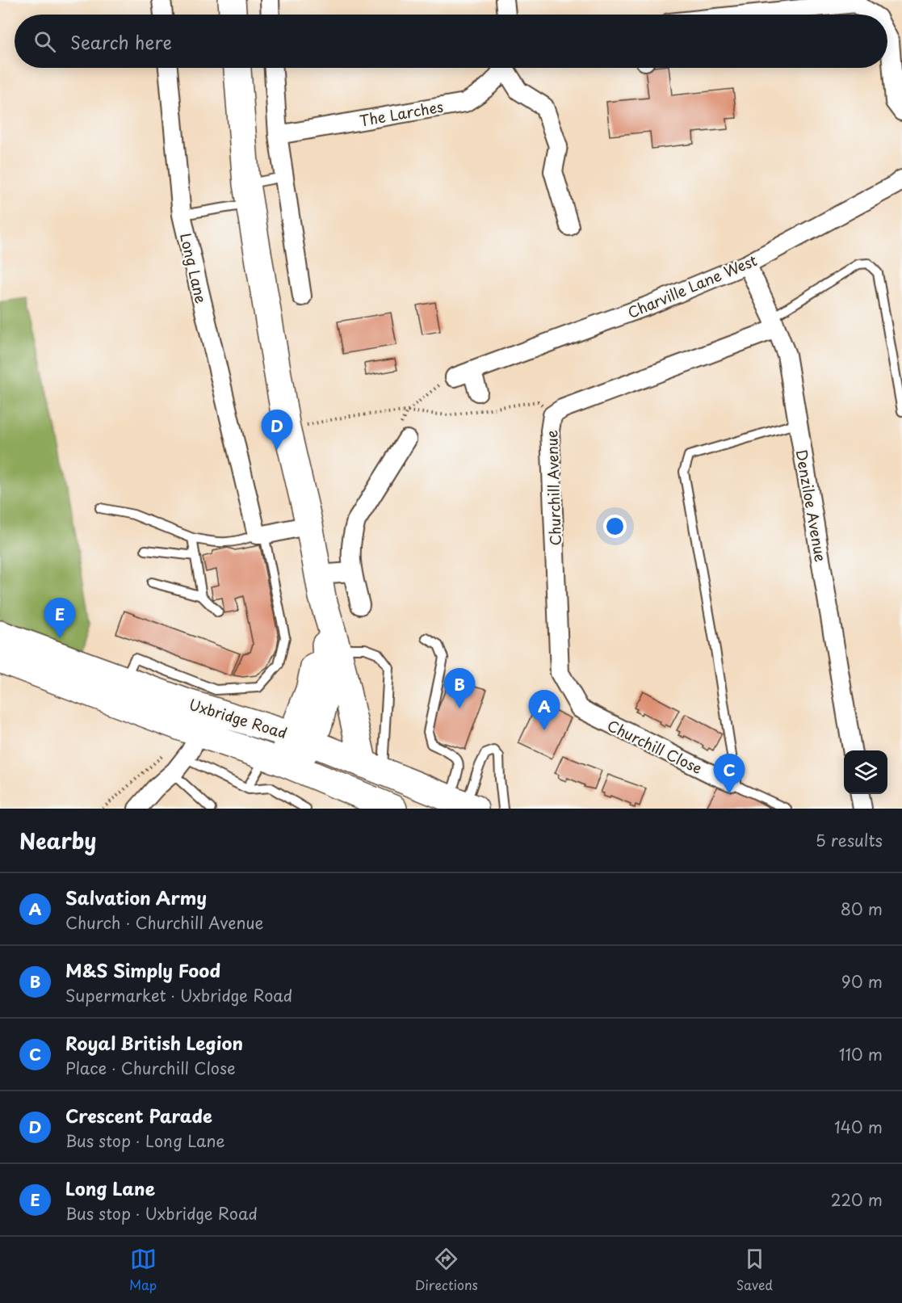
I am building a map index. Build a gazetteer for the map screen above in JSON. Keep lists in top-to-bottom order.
{
  "streets": {
    "main road": ["Uxbridge Road"],
    "street": [
      "The Larches",
      "Long Lane",
      "Charville Lane West",
      "Churchill Avenue",
      "Denziloe Avenue",
      "Churchill Close"
    ]
  },
  "crossings": [
    ["Charville Lane West", "Denziloe Avenue"],
    ["Churchill Avenue", "Denziloe Avenue"],
    ["Churchill Avenue", "Churchill Close"]
  ],
  "page": {
    "search": "Search here",
    "pins": [
      "D",
      "E",
      "B",
      "A",
      "C"
    ],
    "heading": ["Nearby", "5 results"],
    "list": [
      {
        "mark": "A",
        "name": "Salvation Army",
        "note": "Church · Churchill Avenue",
        "value": "80 m"
      },
      {
        "mark": "B",
        "name": "M&S Simply Food",
        "note": "Supermarket · Uxbridge Road",
        "value": "90 m"
      },
      {
        "mark": "C",
        "name": "Royal British Legion",
        "note": "Place · Churchill Close",
        "value": "110 m"
      },
      {
        "mark": "D",
        "name": "Crescent Parade",
        "note": "Bus stop · Long Lane",
        "value": "140 m"
      },
      {
        "mark": "E",
        "name": "Long Lane",
        "note": "Bus stop · Uxbridge Road",
        "value": "220 m"
      }
    ],
    "nav": ["Map", "Directions", "Saved"]
  }
}
